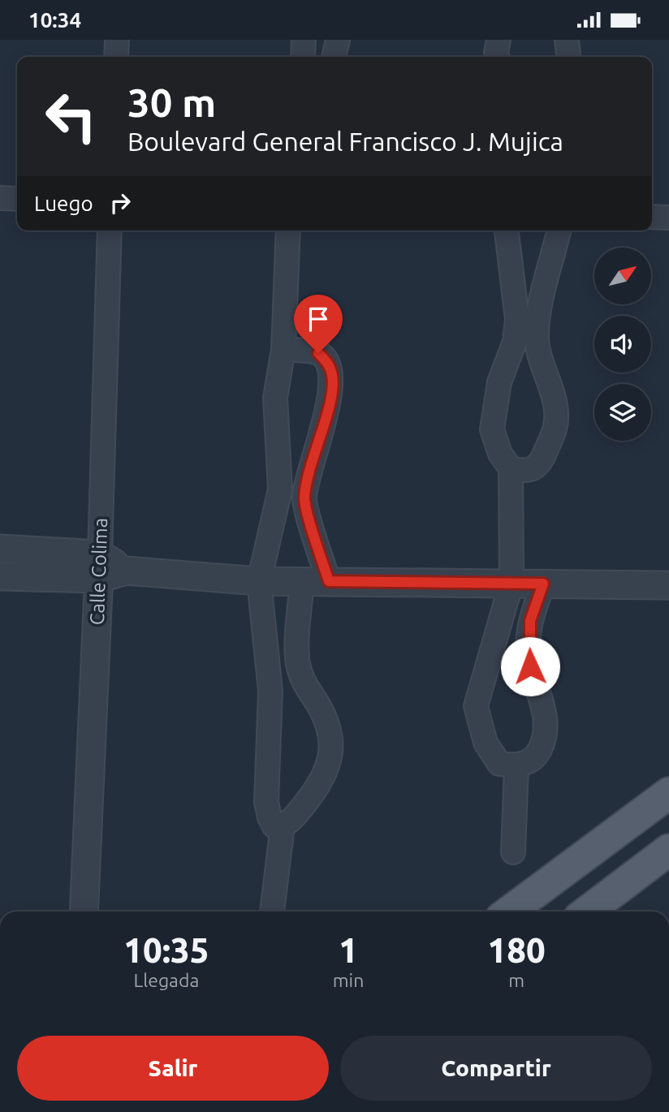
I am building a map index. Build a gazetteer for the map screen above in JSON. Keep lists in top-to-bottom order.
{
  "streets": {
    "street": ["Calle Colima"]
  },
  "north": "top right",
  "page": {
    "status": "10:34",
    "turn": ["30 m", "Boulevard General Francisco J. Mujica"],
    "then": "Luego",
    "eta": [
      "10:35",
      "Llegada",
      "1",
      "min",
      "180",
      "m"
    ],
    "buttons": ["Salir", "Compartir"]
  }
}
